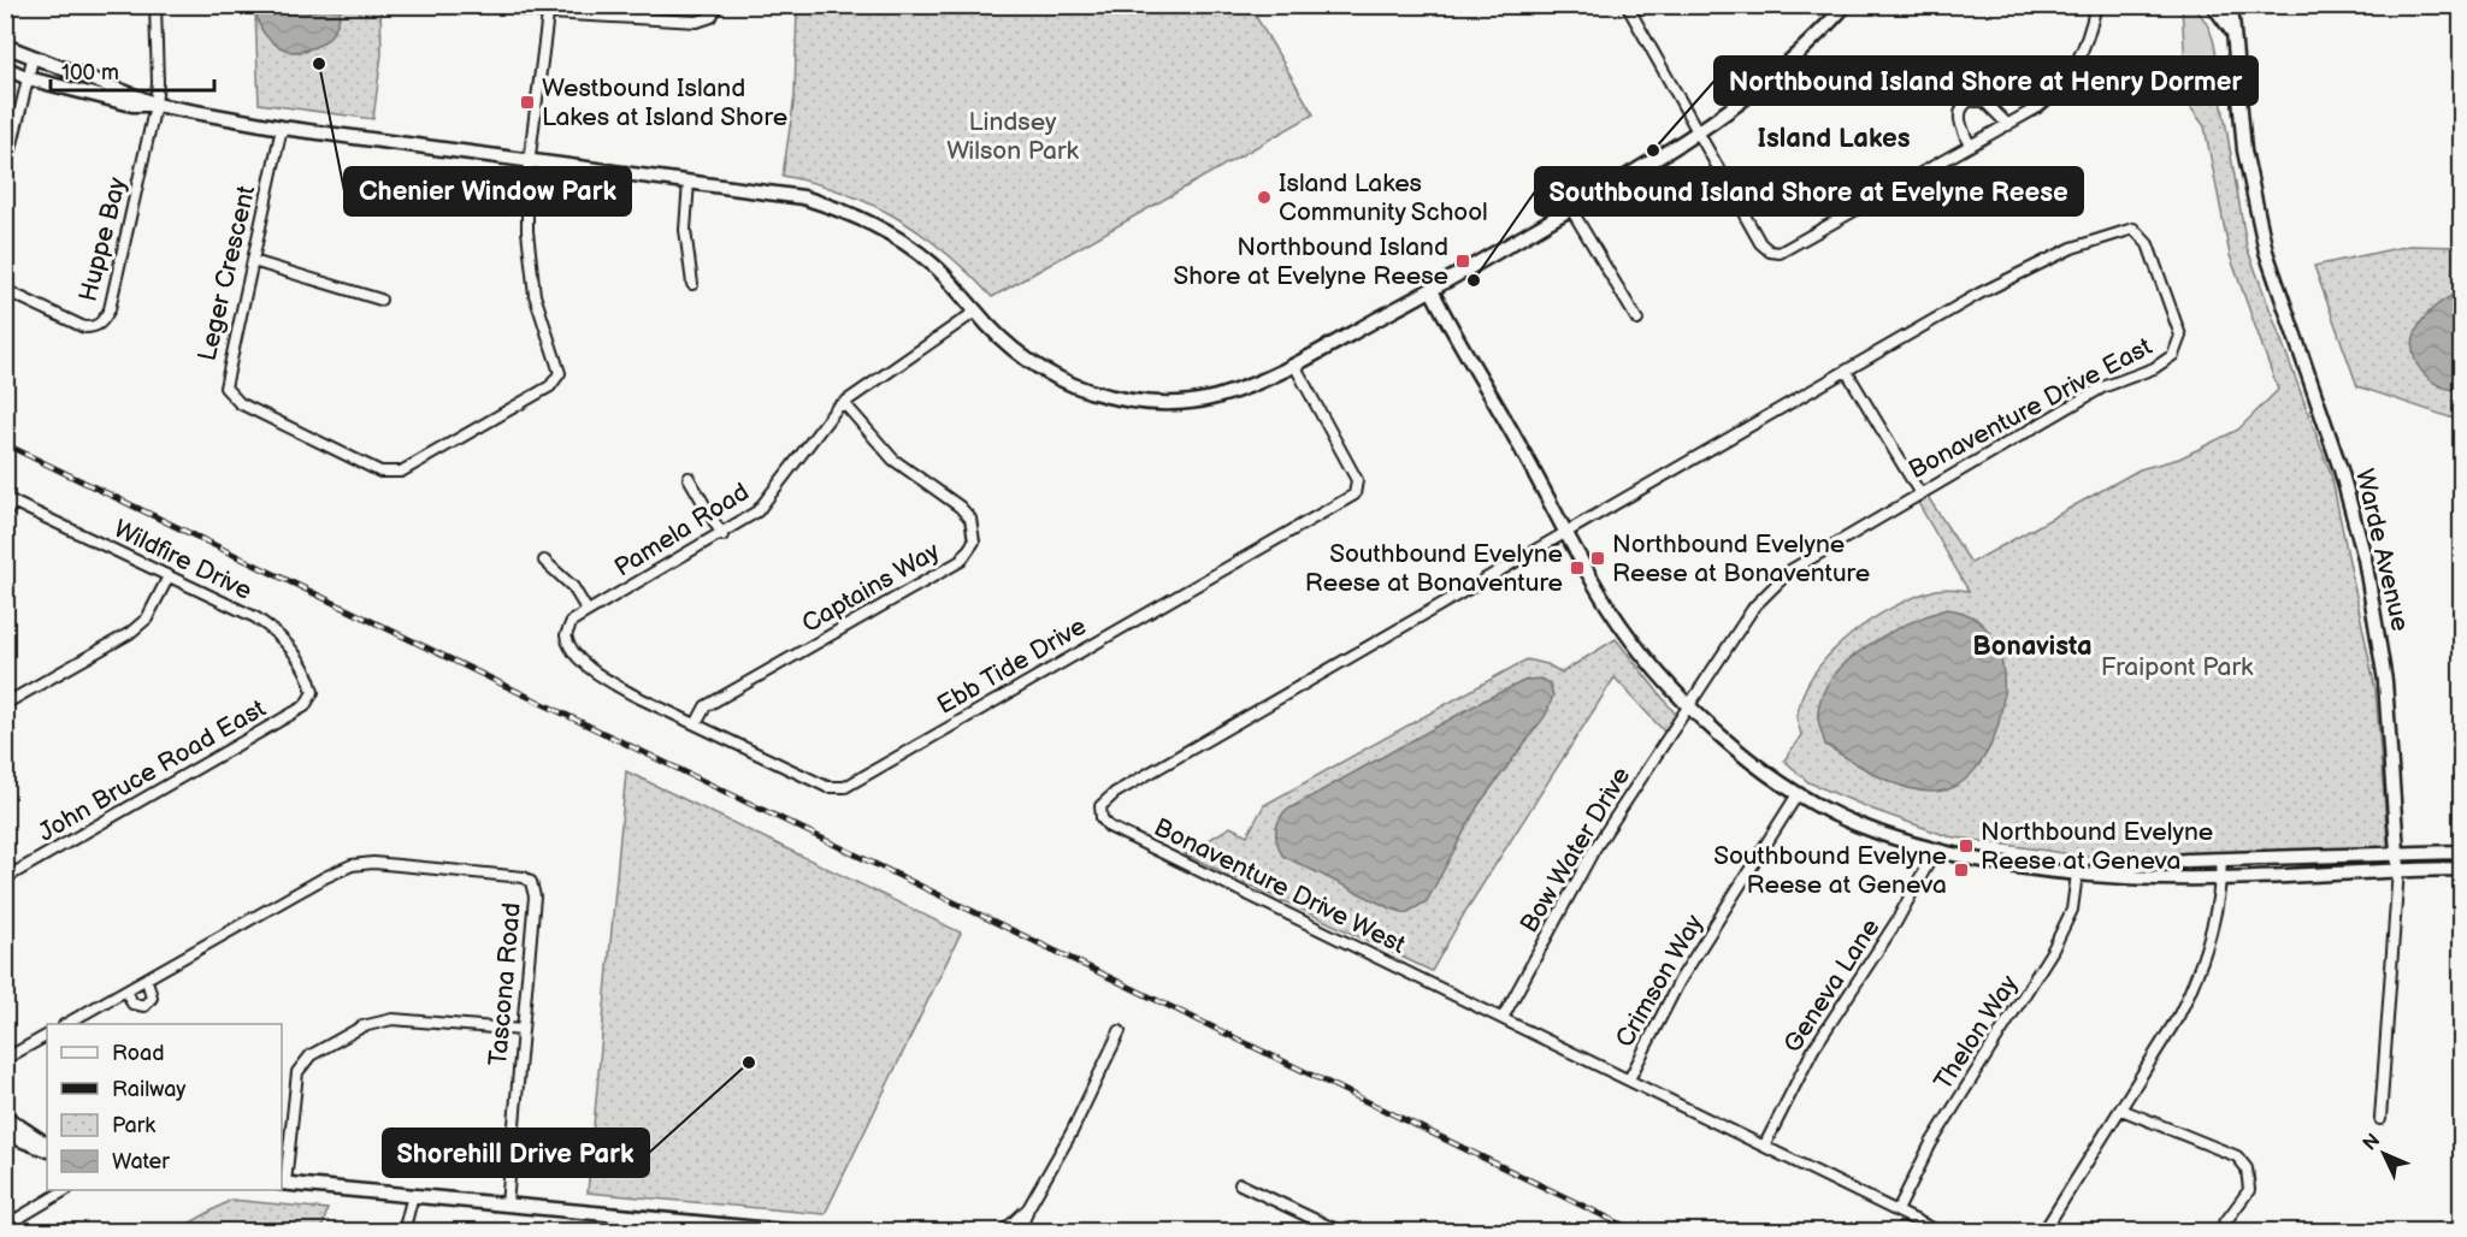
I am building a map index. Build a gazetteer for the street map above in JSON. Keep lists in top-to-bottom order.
{
  "streets": {
    "street": [
      "Huppe Bay",
      "Leger Crescent",
      "Bonaventure Drive East",
      "Pamela Road",
      "Warde Avenue",
      "Wildfire Drive",
      "Captains Way",
      "Ebb Tide Drive",
      "John Bruce Road East",
      "Bow Water Drive",
      "Bonaventure Drive West",
      "Crimson Way",
      "Tascona Road",
      "Geneva Lane",
      "Thelon Way"
    ]
  },
  "crossings": [
    ["Bonaventure Drive East", "Bow Water Drive"],
    ["Bonaventure Drive East", "Bonaventure Drive West"],
    ["Pamela Road", "Captains Way"],
    ["Pamela Road", "Ebb Tide Drive"],
    ["Wildfire Drive", "John Bruce Road East"],
    ["Captains Way", "Ebb Tide Drive"],
    ["Bow Water Drive", "Bonaventure Drive West"],
    ["Bonaventure Drive West", "Crimson Way"],
    ["Bonaventure Drive West", "Geneva Lane"],
    ["Bonaventure Drive West", "Thelon Way"]
  ],
  "districts": ["Island Lakes", "Bonavista"],
  "parks": ["Lindsey Wilson Park", "Fraipont Park"],
  "places": {
    "other": [
      "Chenier Window Park",
      "Northbound Island Shore at Henry Dormer",
      "Island Lakes Community School",
      "Southbound Island Shore at Evelyne Reese",
      "Shorehill Drive Park"
    ],
    "transit": [
      "Westbound Island Lakes at Island Shore",
      "Northbound Island Shore at Evelyne Reese",
      "Northbound Evelyne Reese at Bonaventure",
      "Southbound Evelyne Reese at Bonaventure",
      "Northbound Evelyne Reese at Geneva",
      "Southbound Evelyne Reese at Geneva"
    ]
  },
  "legend": [
    "Road",
    "Railway",
    "Park",
    "Water"
  ],
  "scale_bar": "100 m",
  "north": "top left"
}
